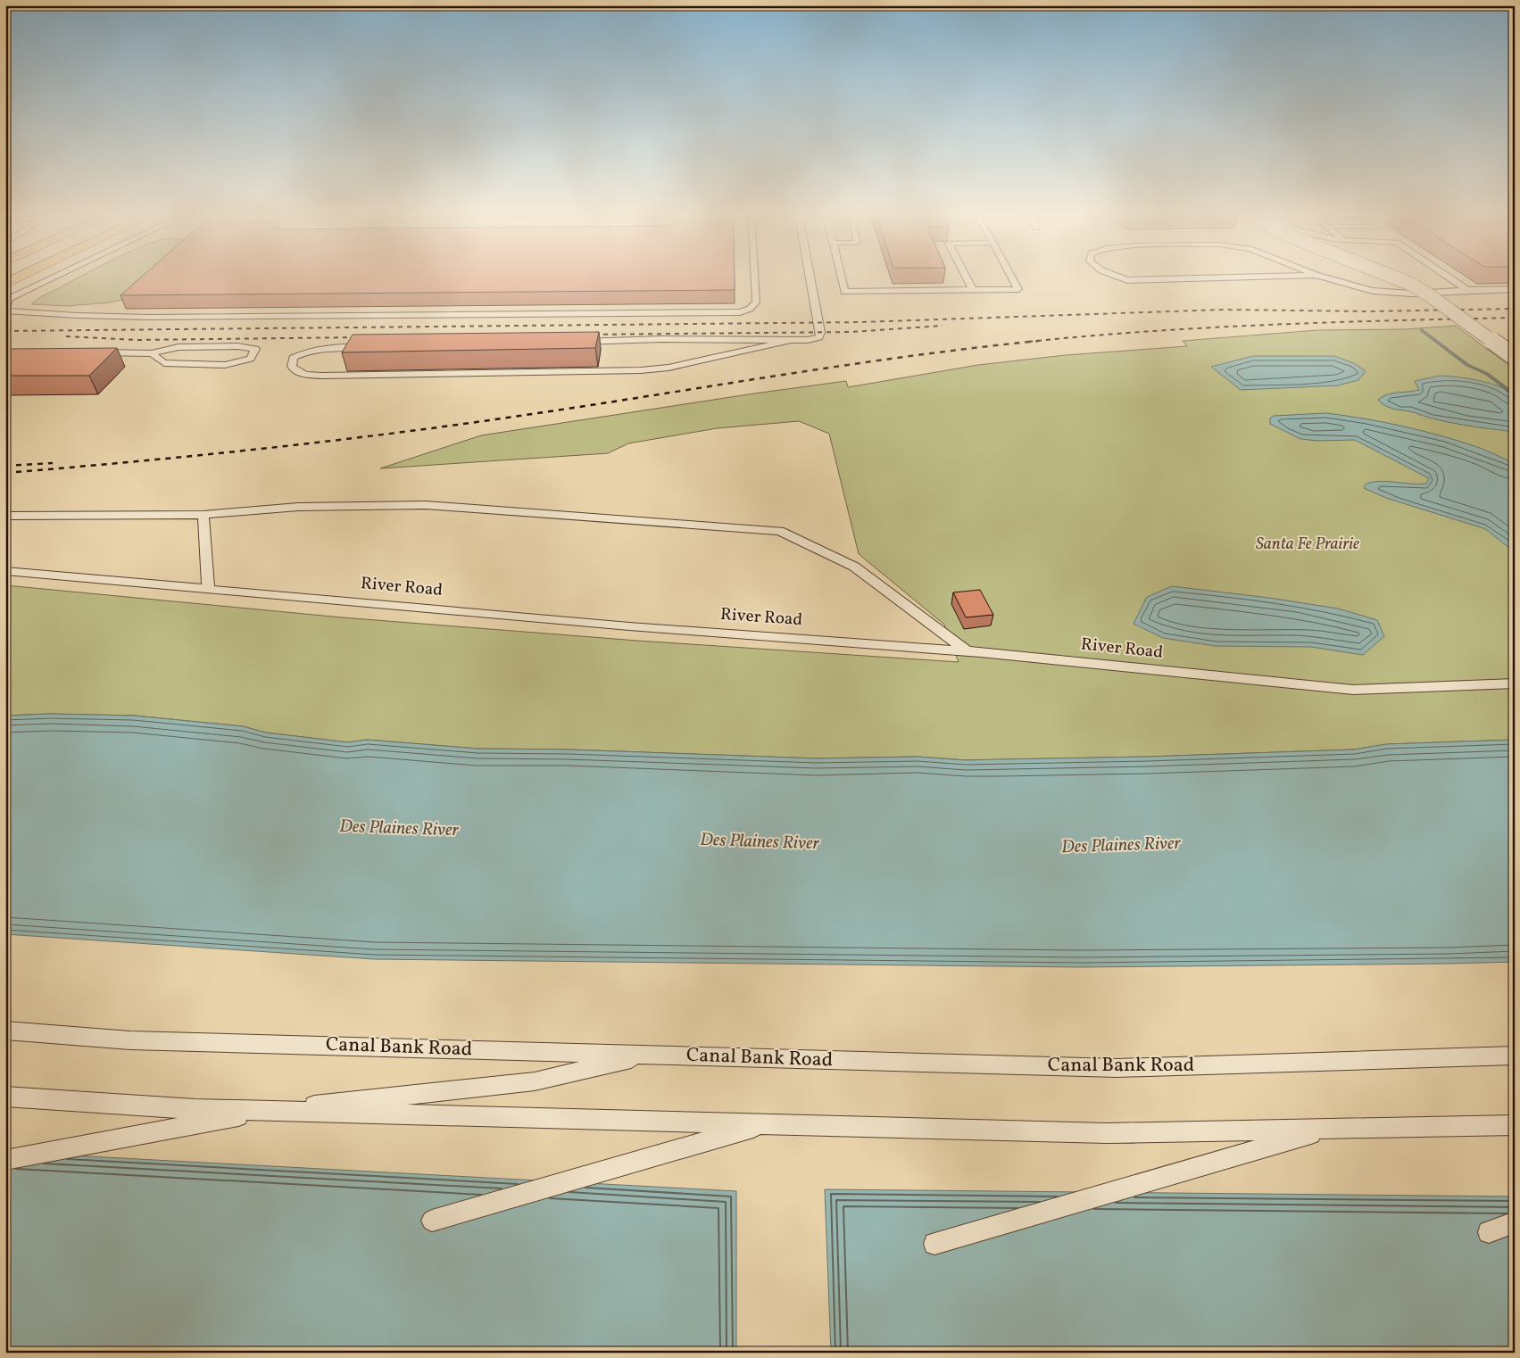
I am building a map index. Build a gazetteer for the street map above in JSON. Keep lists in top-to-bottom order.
{
  "streets": {
    "lane": ["River Road", "Canal Bank Road"]
  },
  "water": ["Des Plaines River"],
  "parks": ["Santa Fe Prairie"]
}
